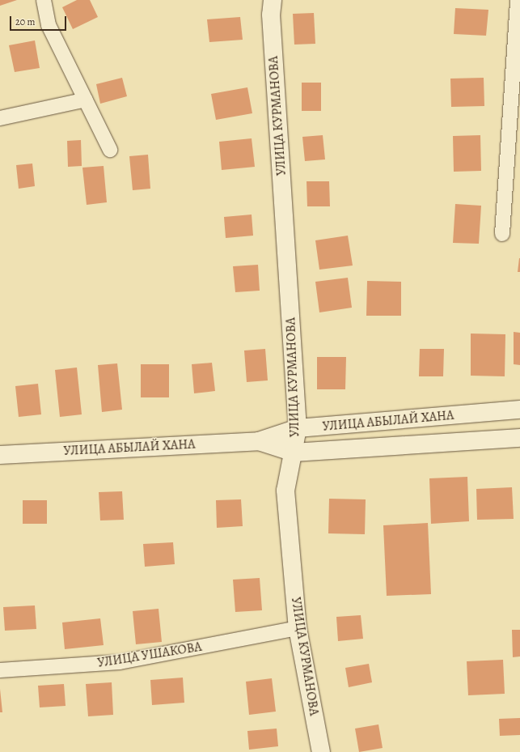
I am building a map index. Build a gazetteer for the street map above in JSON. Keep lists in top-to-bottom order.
{
  "streets": {
    "street": ["УЛИЦА КУРМАНОВА", "УЛИЦА АБЫЛАЙ ХАНА", "УЛИЦА УШАКОВА"]
  },
  "crossings": [
    ["УЛИЦА КУРМАНОВА", "УЛИЦА АБЫЛАЙ ХАНА"],
    ["УЛИЦА КУРМАНОВА", "УЛИЦА УШАКОВА"]
  ],
  "scale_bar": "20 m"
}
